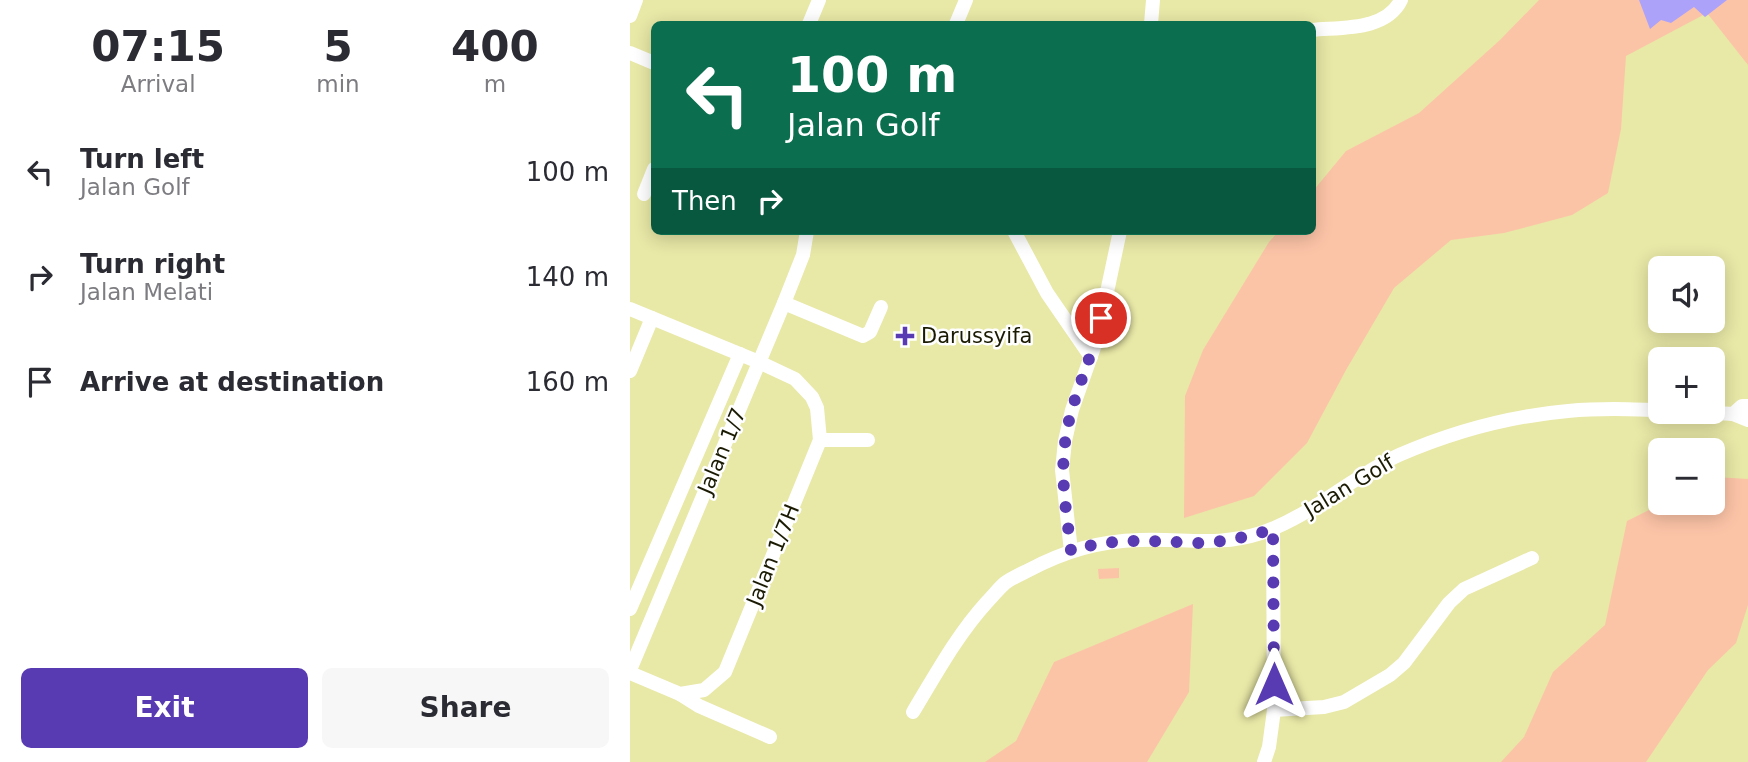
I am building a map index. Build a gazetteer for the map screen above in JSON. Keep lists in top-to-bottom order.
{
  "streets": {
    "street": ["Jalan 1/7", "Jalan Golf", "Jalan 1/7H"]
  },
  "crossings": [
    ["Jalan 1/7", "Jalan 1/7H"]
  ],
  "places": {
    "health": ["Darussyifa"]
  },
  "page": {
    "eta": [
      "07:15",
      "Arrival",
      "5",
      "min",
      "400",
      "m"
    ],
    "turn": ["100 m", "Jalan Golf"],
    "list": [
      {
        "name": "Turn left",
        "note": "Jalan Golf",
        "value": "100 m"
      },
      {
        "name": "Turn right",
        "note": "Jalan Melati",
        "value": "140 m"
      },
      {
        "name": "Arrive at destination",
        "value": "160 m"
      }
    ],
    "then": "Then",
    "map_buttons": ["+", "−"],
    "buttons": ["Exit", "Share"]
  }
}
